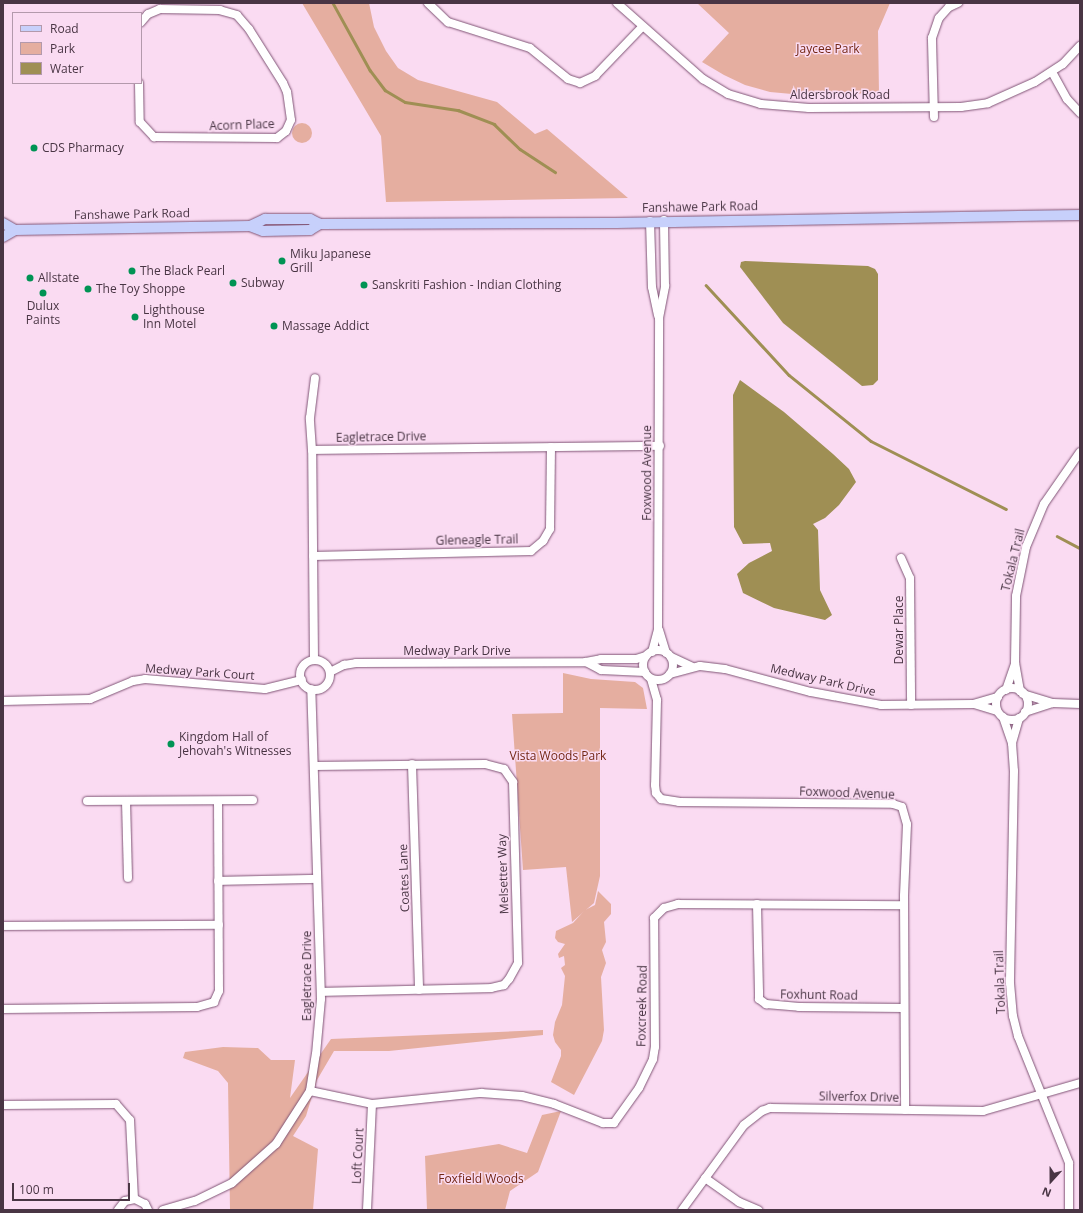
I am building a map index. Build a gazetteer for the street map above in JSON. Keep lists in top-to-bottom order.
{
  "streets": {
    "main road": ["Fanshawe Park Road"],
    "street": [
      "Aldersbrook Road",
      "Acorn Place",
      "Eagletrace Drive",
      "Foxwood Avenue",
      "Gleneagle Trail",
      "Tokala Trail",
      "Dewar Place",
      "Medway Park Drive",
      "Medway Park Court",
      "Melsetter Way",
      "Coates Lane",
      "Foxhunt Road",
      "Foxcreek Road",
      "Silverfox Drive",
      "Loft Court"
    ]
  },
  "crossings": [
    ["Fanshawe Park Road", "Foxwood Avenue"],
    ["Eagletrace Drive", "Foxwood Avenue"],
    ["Eagletrace Drive", "Gleneagle Trail"],
    ["Eagletrace Drive", "Medway Park Drive"],
    ["Eagletrace Drive", "Medway Park Court"],
    ["Eagletrace Drive", "Melsetter Way"],
    ["Eagletrace Drive", "Foxcreek Road"],
    ["Foxwood Avenue", "Medway Park Drive"],
    ["Foxwood Avenue", "Foxhunt Road"],
    ["Foxwood Avenue", "Foxcreek Road"],
    ["Foxwood Avenue", "Silverfox Drive"],
    ["Tokala Trail", "Medway Park Drive"],
    ["Tokala Trail", "Silverfox Drive"],
    ["Dewar Place", "Medway Park Drive"],
    ["Medway Park Drive", "Medway Park Court"],
    ["Melsetter Way", "Coates Lane"],
    ["Foxhunt Road", "Foxcreek Road"],
    ["Foxcreek Road", "Loft Court"]
  ],
  "parks": ["Jaycee Park", "Vista Woods Park", "Foxfield Woods"],
  "places": [
    "CDS Pharmacy",
    "Miku Japanese Grill",
    "The Black Pearl",
    "Allstate",
    "Subway",
    "Sanskriti Fashion - Indian Clothing",
    "The Toy Shoppe",
    "Dulux Paints",
    "Lighthouse Inn Motel",
    "Massage Addict",
    "Kingdom Hall of Jehovah's Witnesses"
  ],
  "legend": ["Road", "Park", "Water"],
  "scale_bar": "100 m",
  "north": "bottom"
}
